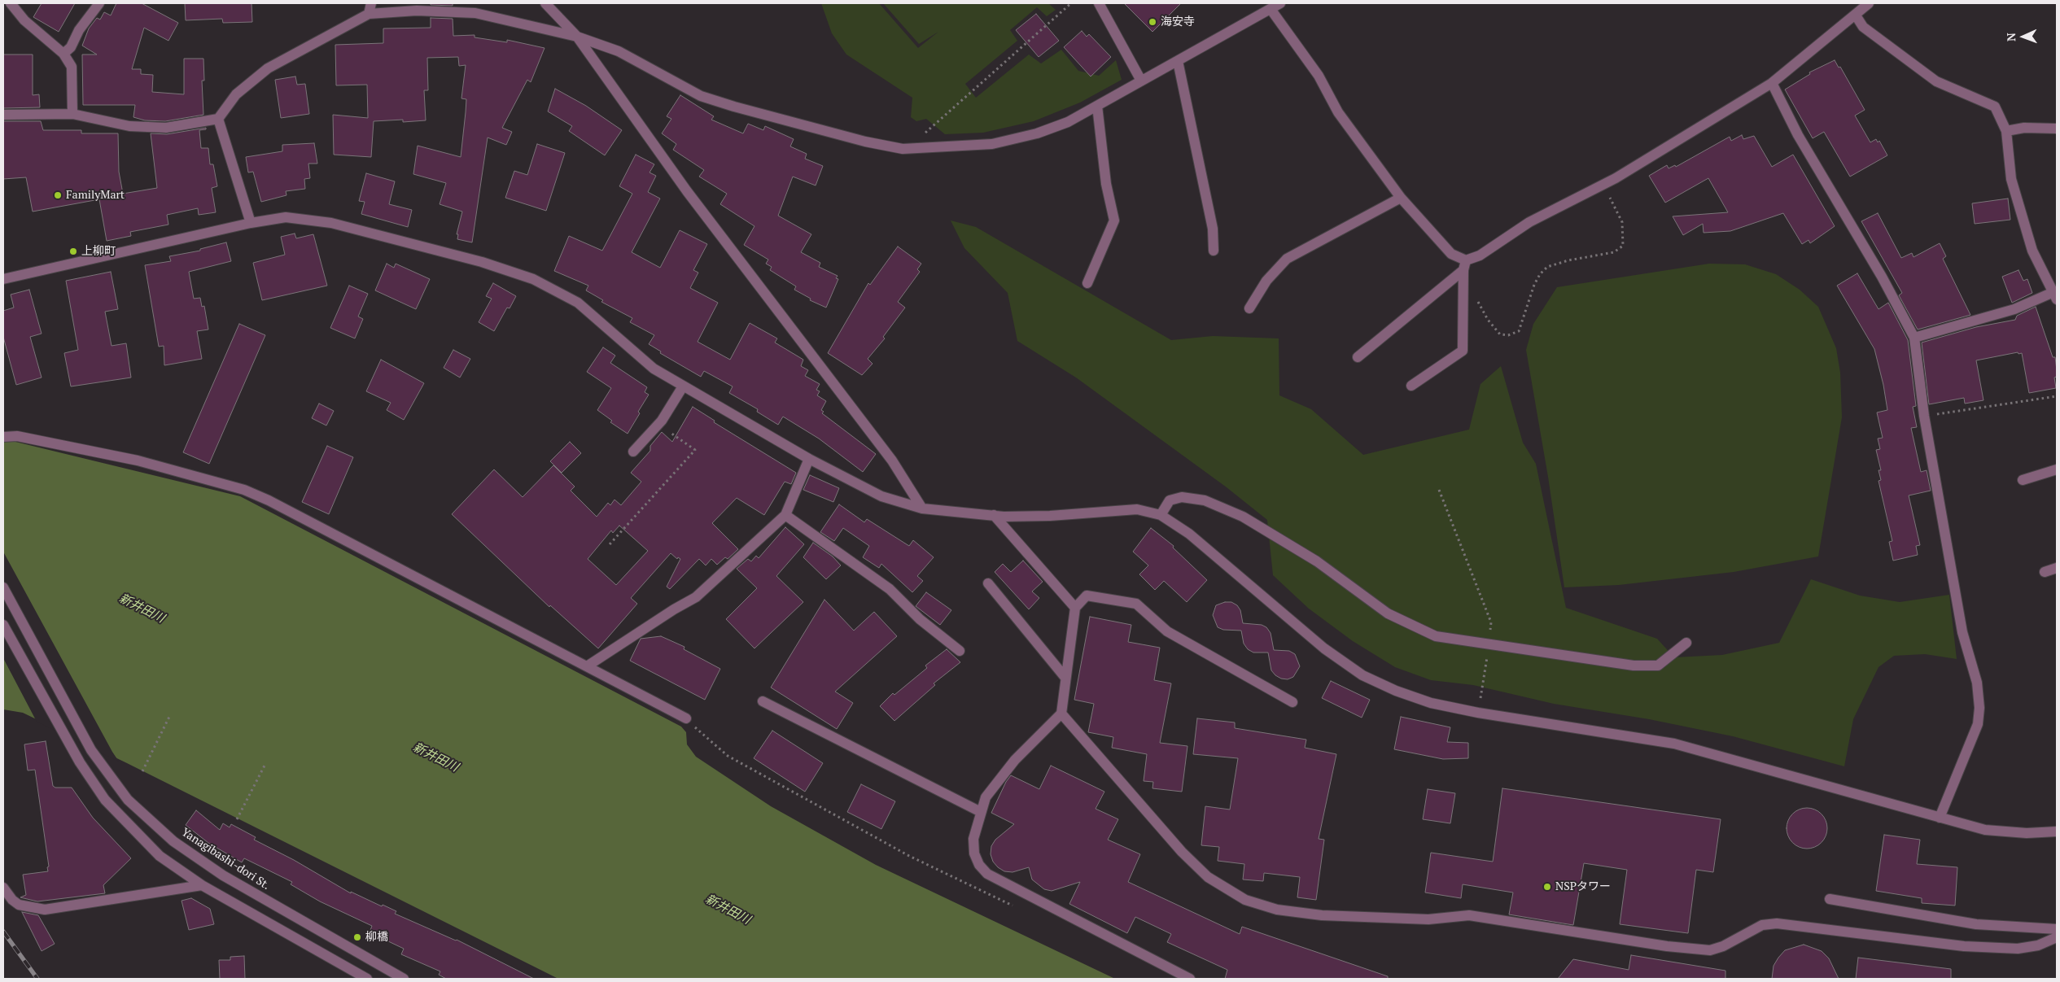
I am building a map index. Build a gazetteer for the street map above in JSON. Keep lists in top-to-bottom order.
{
  "streets": {
    "street": ["Yanagibashi-dori St."]
  },
  "water": ["新井田川"],
  "places": [
    "海安寺",
    "FamilyMart",
    "上柳町",
    "NSPタワー",
    "柳橋"
  ],
  "north": "left"
}
